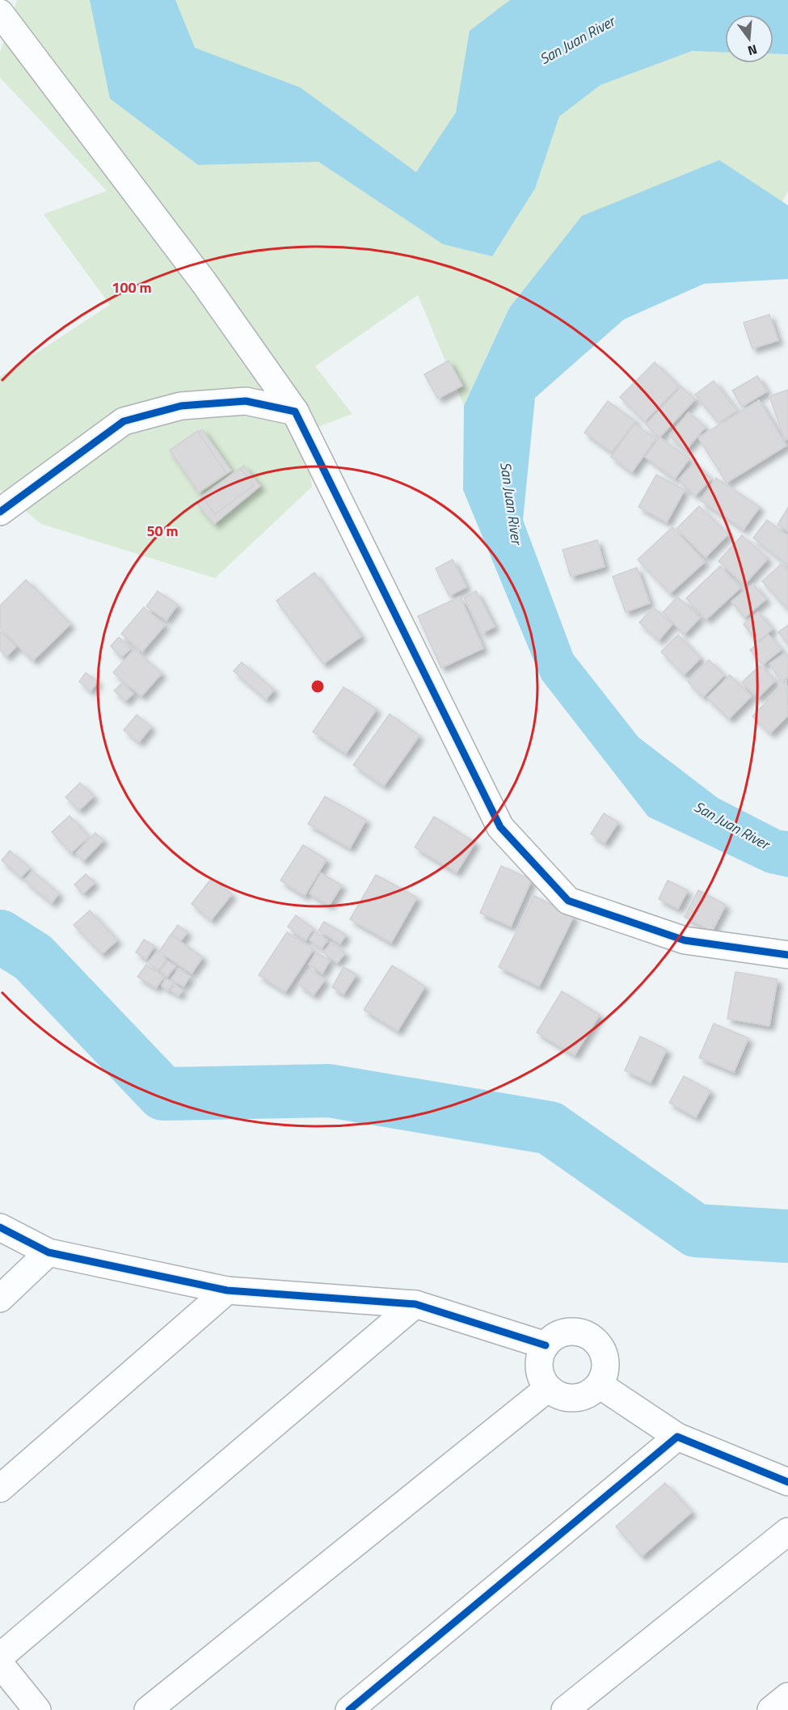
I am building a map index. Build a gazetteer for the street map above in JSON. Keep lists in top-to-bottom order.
{
  "water": ["San Juan River"],
  "north": "bottom",
  "rings": ["100 m", "50 m"]
}
